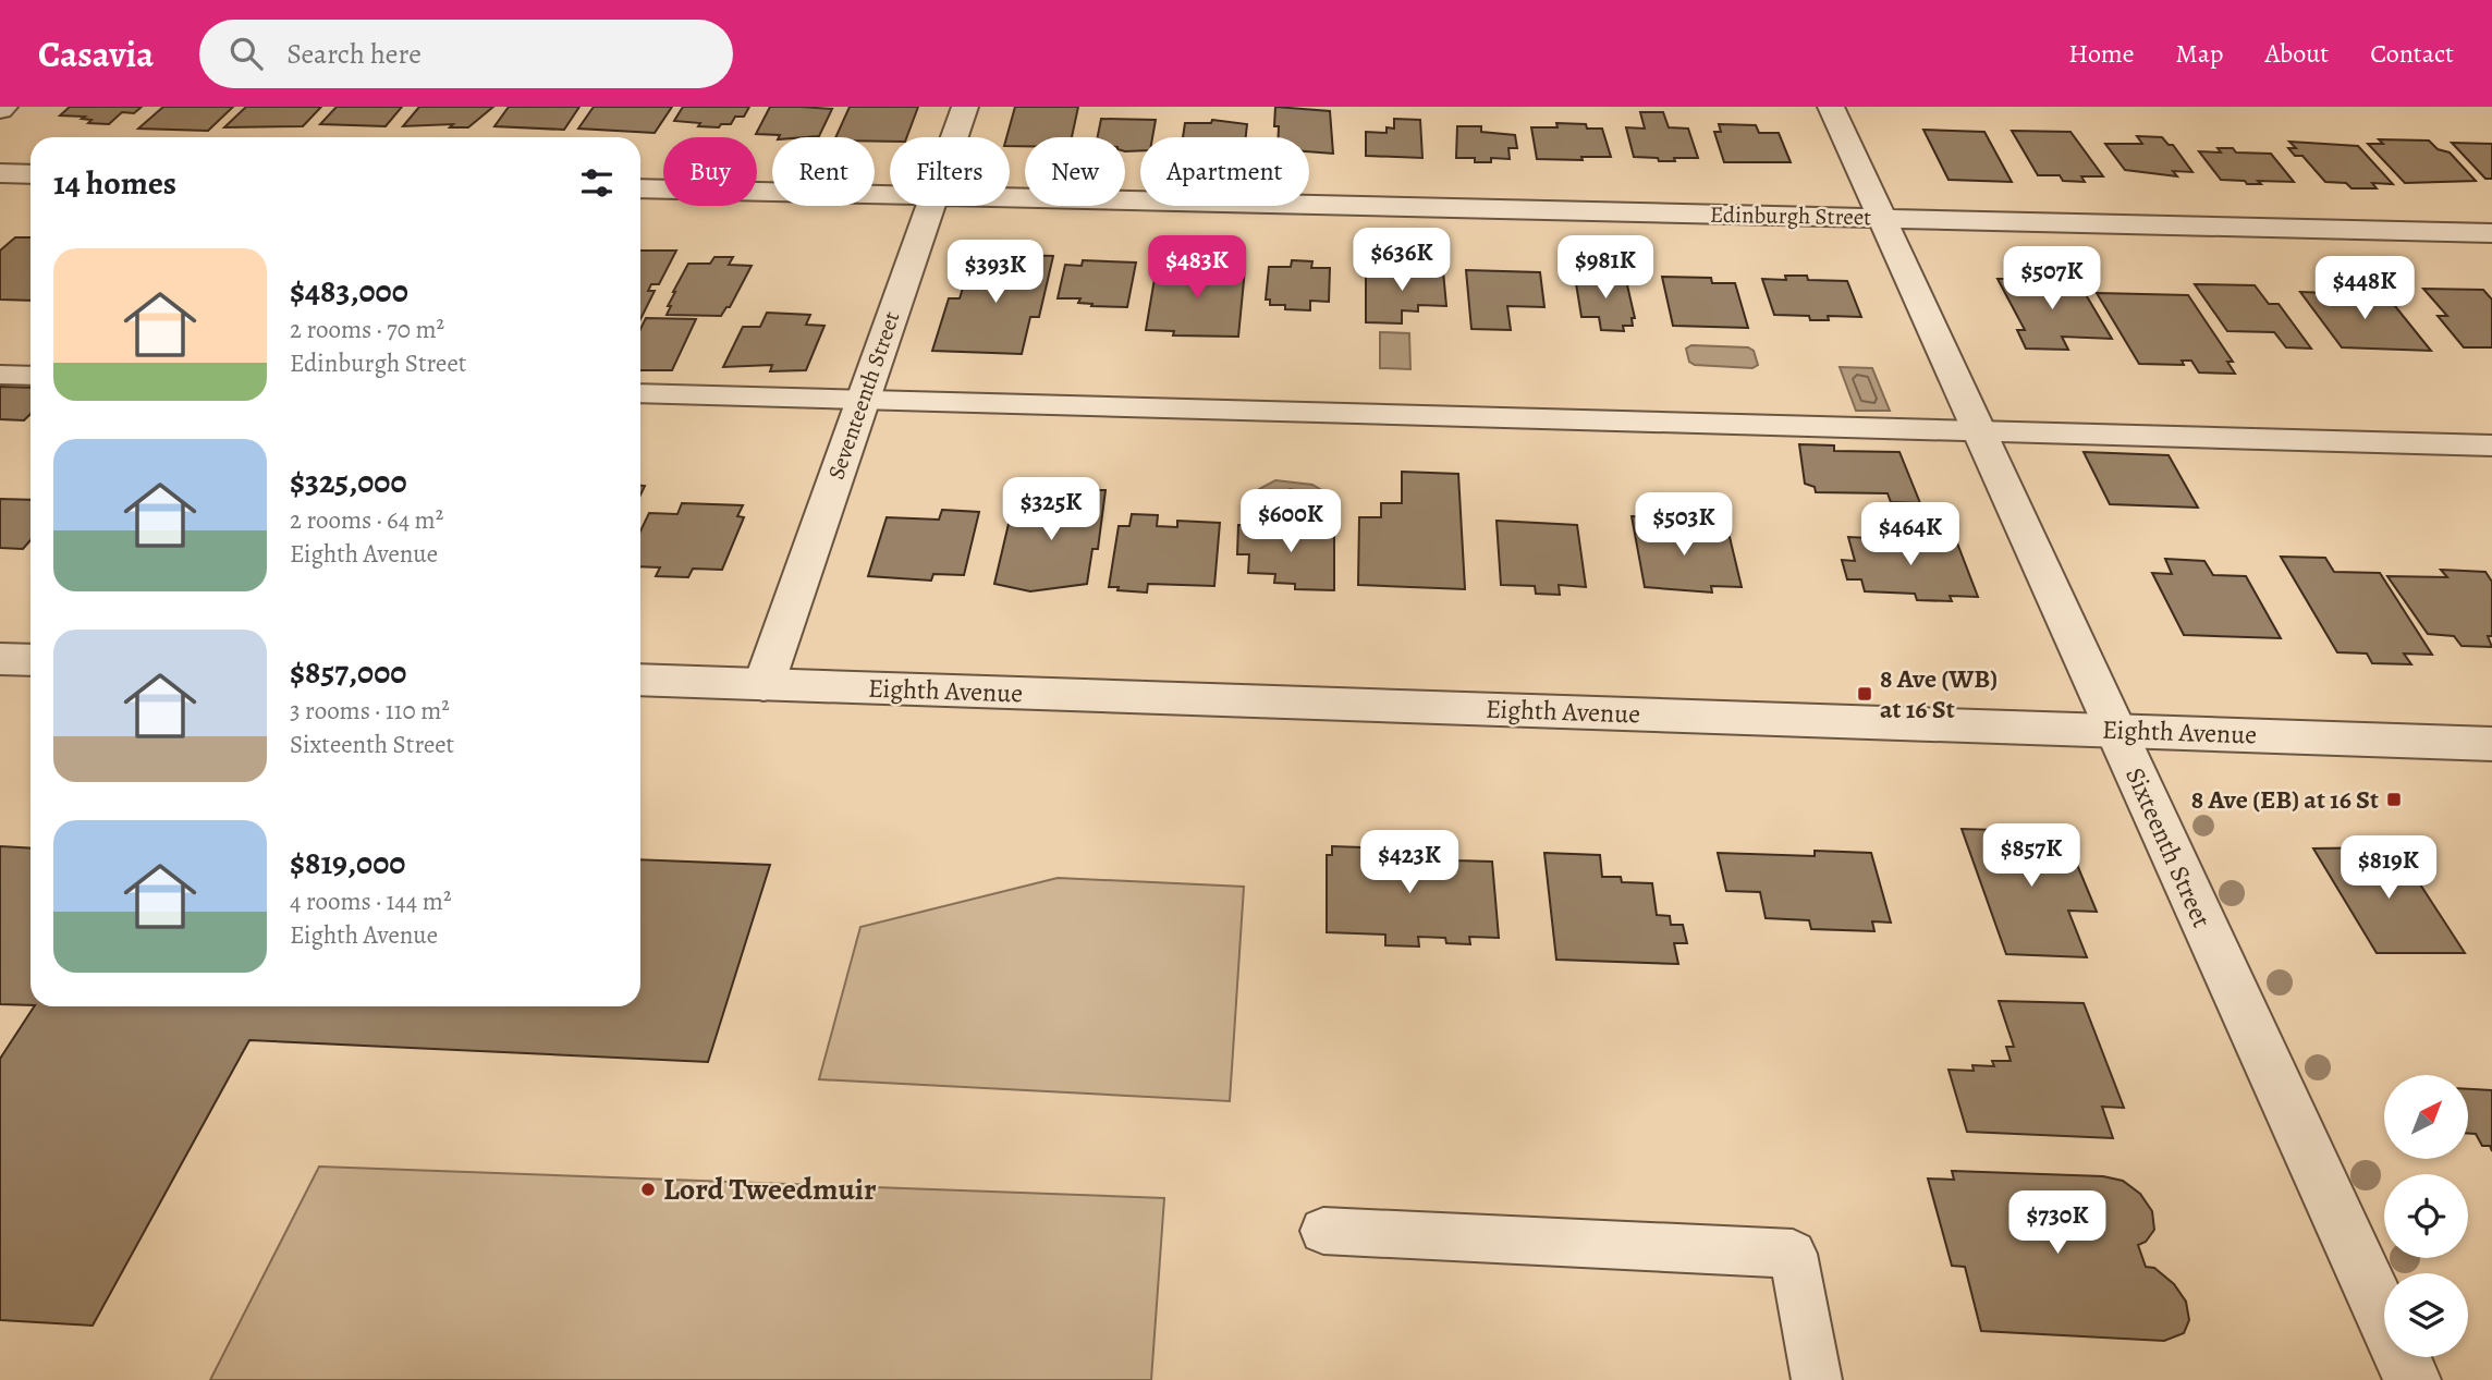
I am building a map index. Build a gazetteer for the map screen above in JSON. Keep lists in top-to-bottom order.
{
  "streets": {
    "street": [
      "Edinburgh Street",
      "Seventeenth Street",
      "Eighth Avenue",
      "Sixteenth Street"
    ]
  },
  "crossings": [
    ["Edinburgh Street", "Sixteenth Street"],
    ["Seventeenth Street", "Eighth Avenue"],
    ["Eighth Avenue", "Sixteenth Street"]
  ],
  "places": {
    "transit": ["8 Ave (WB) at 16 St", "8 Ave (EB) at 16 St"],
    "other": ["Lord Tweedmuir"]
  },
  "north": "top right",
  "page": {
    "header": "Casavia",
    "search": "Search here",
    "nav": [
      "Home",
      "Map",
      "About",
      "Contact"
    ],
    "chip": [
      "Buy",
      "Rent",
      "Filters",
      "New",
      "Apartment"
    ],
    "heading": "14 homes",
    "price": [
      "$636K",
      "$483K",
      "$981K",
      "$393K",
      "$507K",
      "$448K",
      "$325K",
      "$600K",
      "$503K",
      "$464K",
      "$857K",
      "$423K",
      "$819K",
      "$730K"
    ],
    "list": [
      {
        "name": "$483,000",
        "note": "2 rooms · 70 m² · Edinburgh Street"
      },
      {
        "name": "$325,000",
        "note": "2 rooms · 64 m² · Eighth Avenue"
      },
      {
        "name": "$857,000",
        "note": "3 rooms · 110 m² · Sixteenth Street"
      },
      {
        "name": "$819,000",
        "note": "4 rooms · 144 m² · Eighth Avenue"
      }
    ]
  }
}
